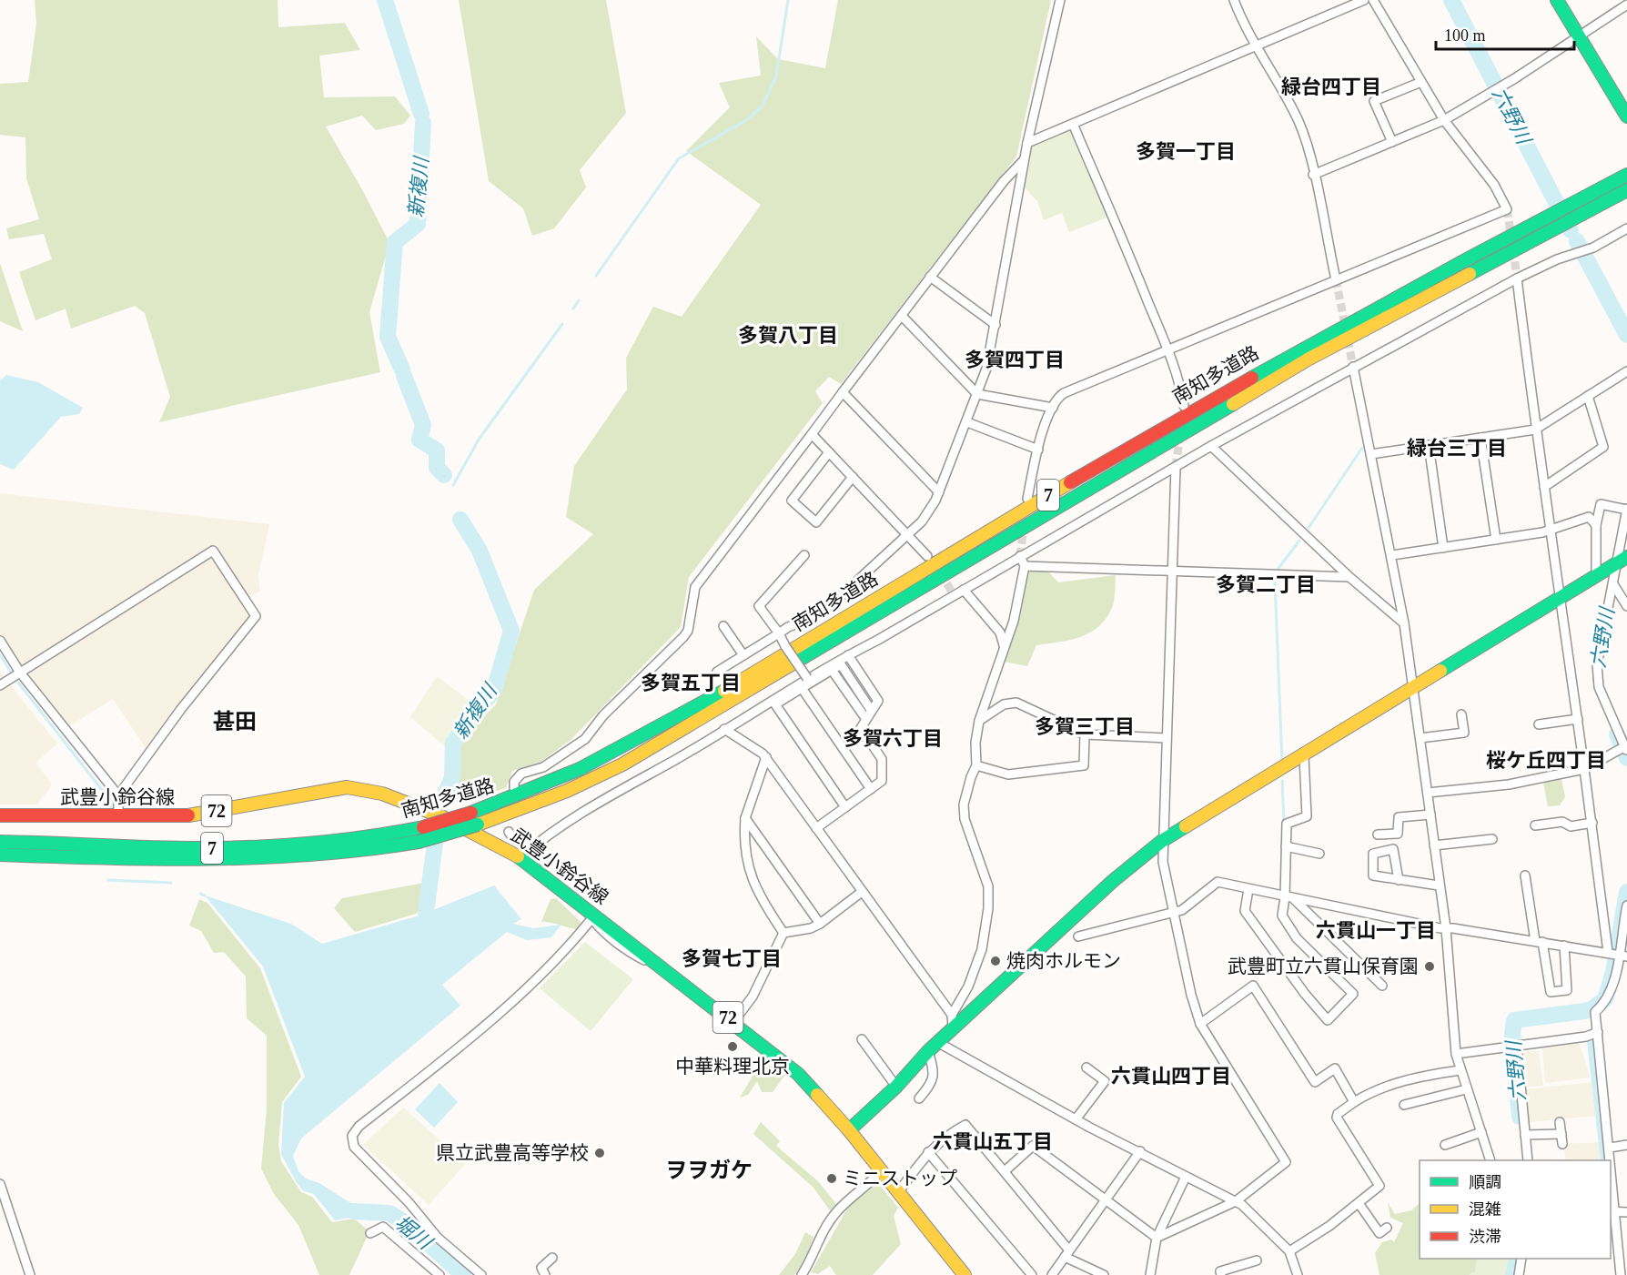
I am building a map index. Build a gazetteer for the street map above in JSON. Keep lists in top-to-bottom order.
{
  "streets": {
    "main road": [
      "南知多道路",
      "7",
      "武豊小鈴谷線",
      "72"
    ]
  },
  "districts": [
    "緑台四丁目",
    "多賀一丁目",
    "多賀八丁目",
    "多賀四丁目",
    "緑台三丁目",
    "多賀二丁目",
    "多賀五丁目",
    "甚田",
    "多賀三丁目",
    "多賀六丁目",
    "桜ケ丘四丁目",
    "六貫山一丁目",
    "多賀七丁目",
    "六貫山四丁目",
    "六貫山五丁目",
    "ヲヲガケ"
  ],
  "water": ["六野川", "新複川", "堀川"],
  "places": [
    "焼肉ホルモン",
    "武豊町立六貫山保育園",
    "中華料理北京",
    "県立武豊高等学校",
    "ミニストップ"
  ],
  "legend": ["順調", "混雑", "渋滞"],
  "scale_bar": "100 m"
}
